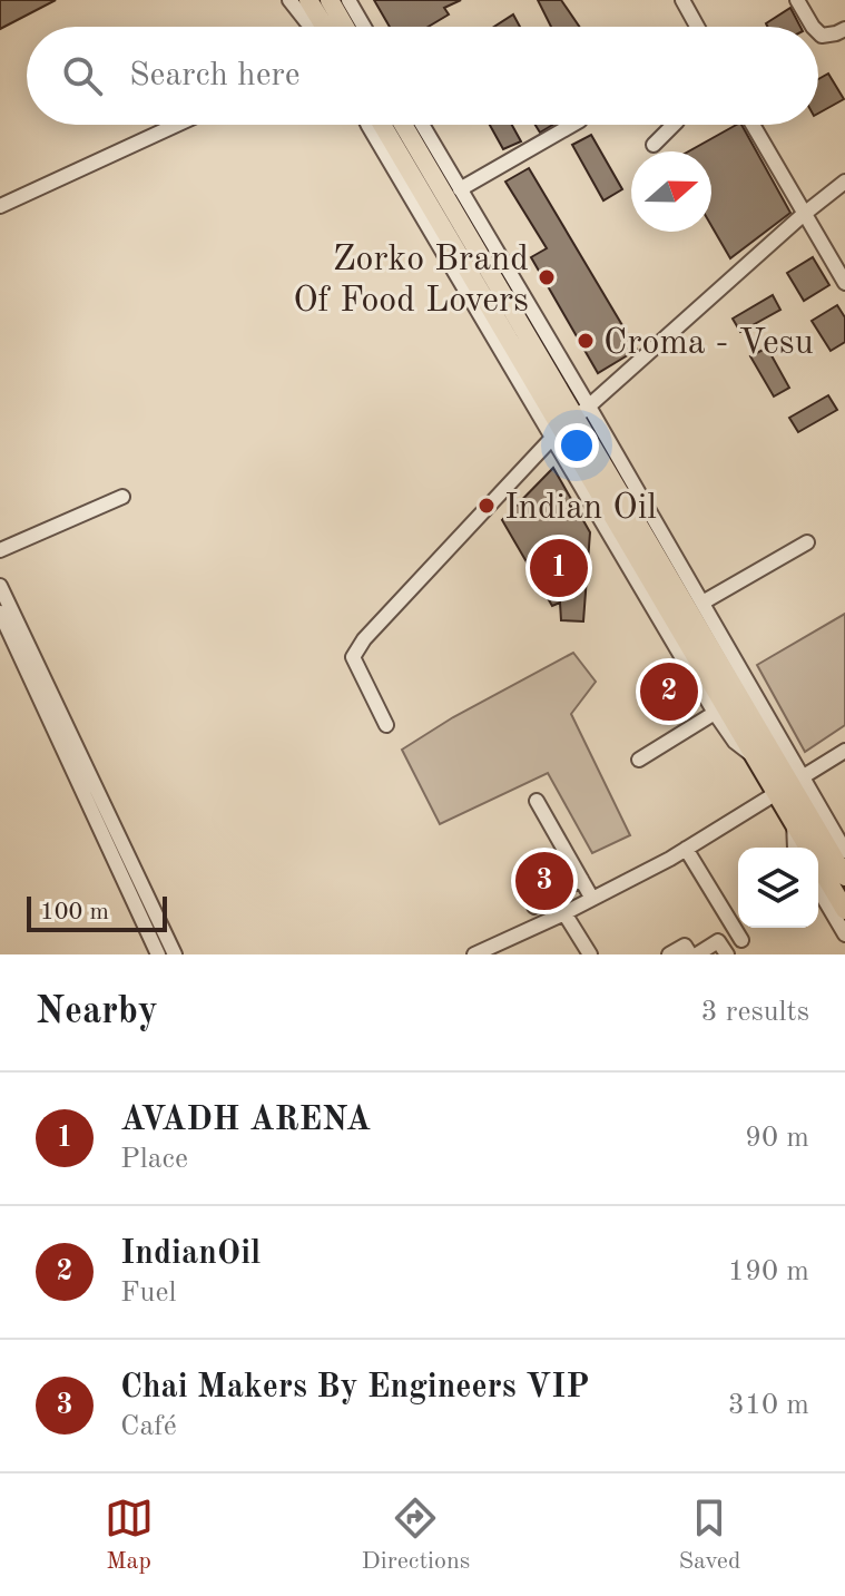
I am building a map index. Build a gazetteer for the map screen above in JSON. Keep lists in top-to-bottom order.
{
  "places": ["Zorko Brand Of Food Lovers", "Croma - Vesu", "Indian Oil"],
  "scale_bar": "100 m",
  "north": "right",
  "page": {
    "search": "Search here",
    "pins": ["1", "2", "3"],
    "scale": "100 m",
    "heading": ["Nearby", "3 results"],
    "list": [
      {
        "mark": "1",
        "name": "AVADH ARENA",
        "note": "Place",
        "value": "90 m"
      },
      {
        "mark": "2",
        "name": "IndianOil",
        "note": "Fuel",
        "value": "190 m"
      },
      {
        "mark": "3",
        "name": "Chai Makers By Engineers VIP",
        "note": "Café",
        "value": "310 m"
      }
    ],
    "nav": ["Map", "Directions", "Saved"]
  }
}
